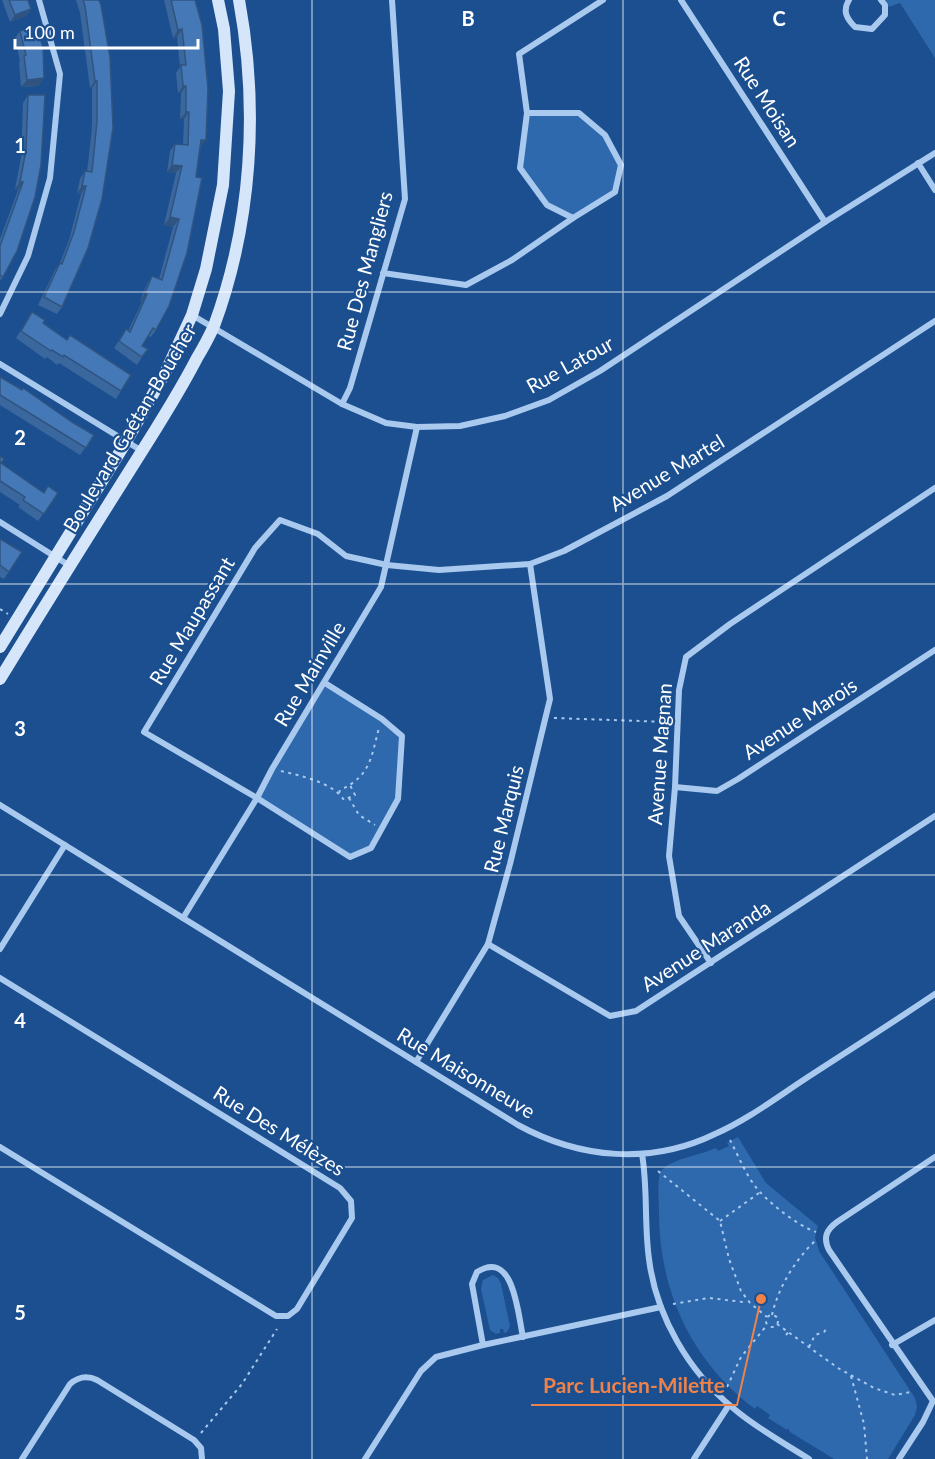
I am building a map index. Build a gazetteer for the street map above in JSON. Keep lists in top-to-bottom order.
{
  "streets": {
    "street": [
      "Rue Moisan",
      "Rue Des Mangliers",
      "Rue Latour",
      "Boulevard Gaétan-Boucher",
      "Avenue Martel",
      "Rue Maupassant",
      "Rue Mainville",
      "Avenue Marois",
      "Avenue Magnan",
      "Rue Marquis",
      "Avenue Maranda",
      "Rue Maisonneuve",
      "Rue Des Mélèzes"
    ]
  },
  "crossings": [
    ["Rue Moisan", "Rue Latour"],
    ["Rue Des Mangliers", "Rue Latour"],
    ["Rue Latour", "Boulevard Gaétan-Boucher"],
    ["Rue Latour", "Rue Mainville"],
    ["Avenue Martel", "Rue Maupassant"],
    ["Avenue Martel", "Rue Mainville"],
    ["Avenue Martel", "Rue Marquis"],
    ["Rue Maupassant", "Rue Mainville"],
    ["Rue Mainville", "Rue Maisonneuve"],
    ["Avenue Marois", "Avenue Magnan"],
    ["Avenue Magnan", "Avenue Maranda"],
    ["Rue Marquis", "Avenue Maranda"],
    ["Rue Marquis", "Rue Maisonneuve"]
  ],
  "places": ["Parc Lucien-Milette"],
  "scale_bar": "100 m",
  "grid": {
    "columns": ["B", "C"],
    "rows": [
      "1",
      "2",
      "3",
      "4",
      "5"
    ]
  }
}
